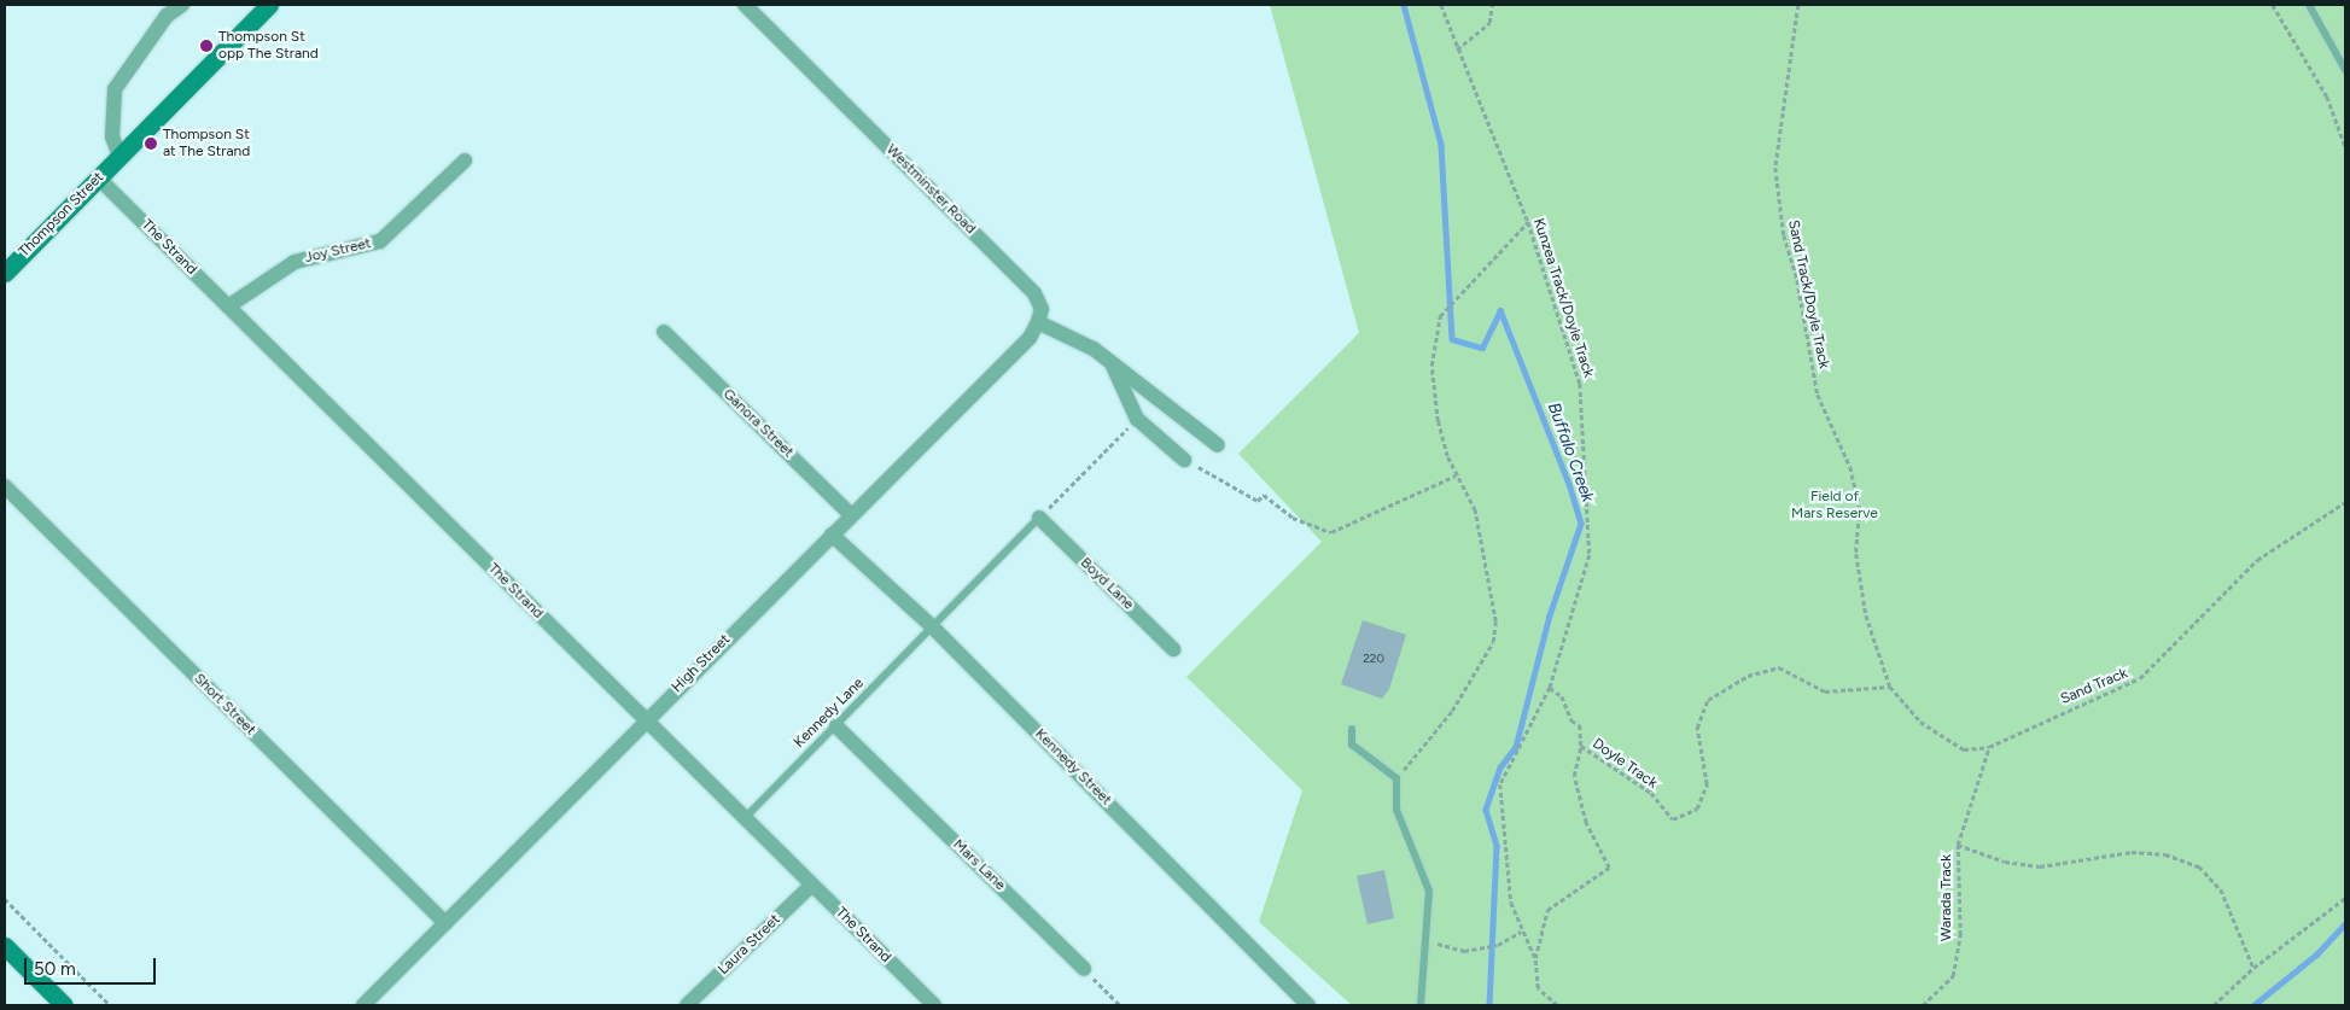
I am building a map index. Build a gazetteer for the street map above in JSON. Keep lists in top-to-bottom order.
{
  "streets": {
    "street": [
      "Westminster Road",
      "Thompson Street",
      "The Strand",
      "Joy Street",
      "Ganora Street",
      "Boyd Lane",
      "High Street",
      "Short Street",
      "Kennedy Street",
      "Mars Lane",
      "Laura Street"
    ],
    "lane": ["Kennedy Lane"],
    "path": [
      "Sand Track/Doyle Track",
      "Kunzea Track/Doyle Track",
      "Sand Track",
      "Doyle Track",
      "Warada Track"
    ]
  },
  "crossings": [
    ["Westminster Road", "High Street"],
    ["Thompson Street", "The Strand"],
    ["The Strand", "Joy Street"],
    ["The Strand", "High Street"],
    ["The Strand", "Kennedy Lane"],
    ["The Strand", "Laura Street"],
    ["Sand Track/Doyle Track", "Sand Track"],
    ["Sand Track/Doyle Track", "Doyle Track"],
    ["Kunzea Track/Doyle Track", "Doyle Track"],
    ["Ganora Street", "High Street"],
    ["High Street", "Short Street"],
    ["High Street", "Kennedy Street"],
    ["Sand Track", "Doyle Track"],
    ["Sand Track", "Warada Track"],
    ["Kennedy Lane", "Kennedy Street"],
    ["Kennedy Lane", "Mars Lane"]
  ],
  "water": ["Buffalo Creek"],
  "parks": ["Field of Mars Reserve"],
  "places": ["Thompson St opp The Strand", "Thompson St at The Strand"],
  "house_numbers": ["220"],
  "scale_bar": "50 m"
}
